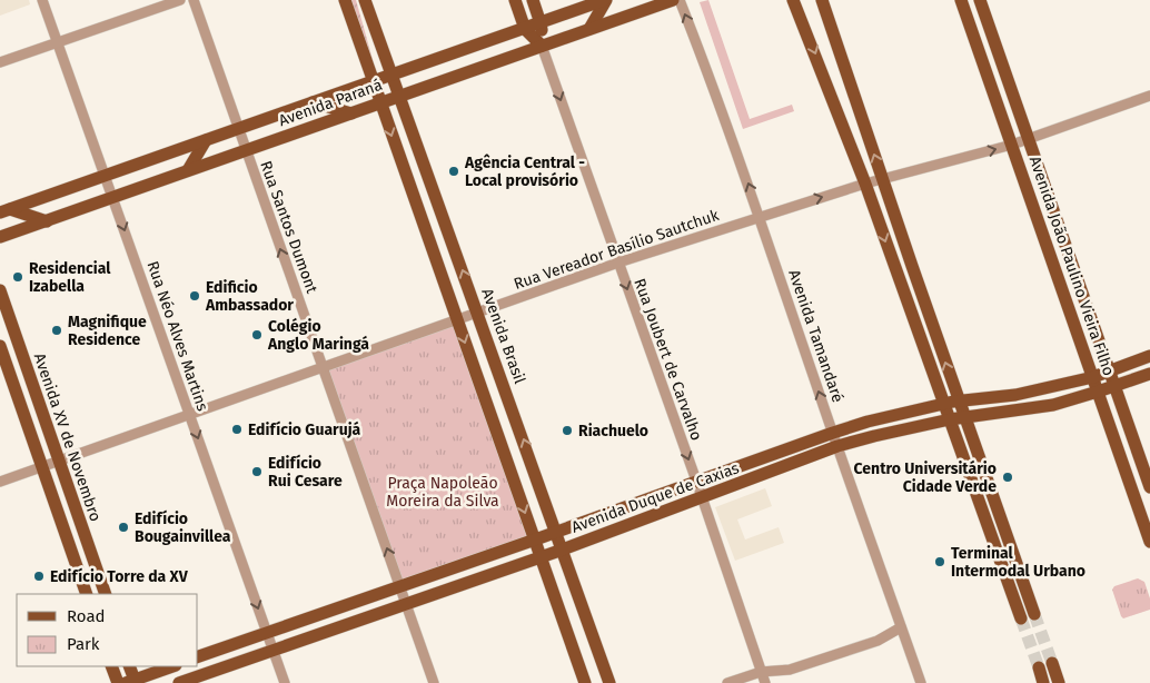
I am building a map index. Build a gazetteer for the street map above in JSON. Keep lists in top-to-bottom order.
{
  "streets": {
    "main road": [
      "Avenida Paraná",
      "Avenida João Paulino Vieira Filho",
      "Avenida Brasil",
      "Avenida XV de Novembro",
      "Avenida Duque de Caxias"
    ],
    "street": [
      "Rua Santos Dumont",
      "Rua Vereador Basílio Sautchuk",
      "Rua Néo Alves Martins",
      "Avenida Tamandaré",
      "Rua Joubert de Carvalho"
    ]
  },
  "crossings": [
    ["Avenida Paraná", "Rua Santos Dumont"],
    ["Avenida Paraná", "Rua Néo Alves Martins"],
    ["Avenida Paraná", "Avenida Brasil"],
    ["Avenida Paraná", "Rua Joubert de Carvalho"],
    ["Rua Santos Dumont", "Rua Vereador Basílio Sautchuk"],
    ["Rua Santos Dumont", "Avenida Duque de Caxias"],
    ["Rua Vereador Basílio Sautchuk", "Avenida João Paulino Vieira Filho"],
    ["Rua Vereador Basílio Sautchuk", "Rua Néo Alves Martins"],
    ["Rua Vereador Basílio Sautchuk", "Avenida Brasil"],
    ["Rua Vereador Basílio Sautchuk", "Avenida Tamandaré"],
    ["Rua Vereador Basílio Sautchuk", "Rua Joubert de Carvalho"],
    ["Rua Vereador Basílio Sautchuk", "Avenida XV de Novembro"],
    ["Avenida João Paulino Vieira Filho", "Avenida Duque de Caxias"],
    ["Rua Néo Alves Martins", "Avenida Duque de Caxias"],
    ["Avenida Brasil", "Avenida Duque de Caxias"],
    ["Avenida Tamandaré", "Avenida Duque de Caxias"],
    ["Rua Joubert de Carvalho", "Avenida Duque de Caxias"]
  ],
  "one_way": [
    "Rua Santos Dumont",
    "Rua Néo Alves Martins",
    "Avenida Tamandaré",
    "Rua Joubert de Carvalho"
  ],
  "parks": ["Praça Napoleão Moreira da Silva"],
  "places": [
    "Agência Central - Local provisório",
    "Residencial Izabella",
    "Edificio Ambassador",
    "Magnifique Residence",
    "Colégio Anglo Maringá",
    "Edifício Guarujá",
    "Riachuelo",
    "Edifício Rui Cesare",
    "Centro Universitário Cidade Verde",
    "Edifício Bougainvillea",
    "Terminal Intermodal Urbano",
    "Edifício Torre da XV"
  ],
  "legend": ["Road", "Park"]
}
